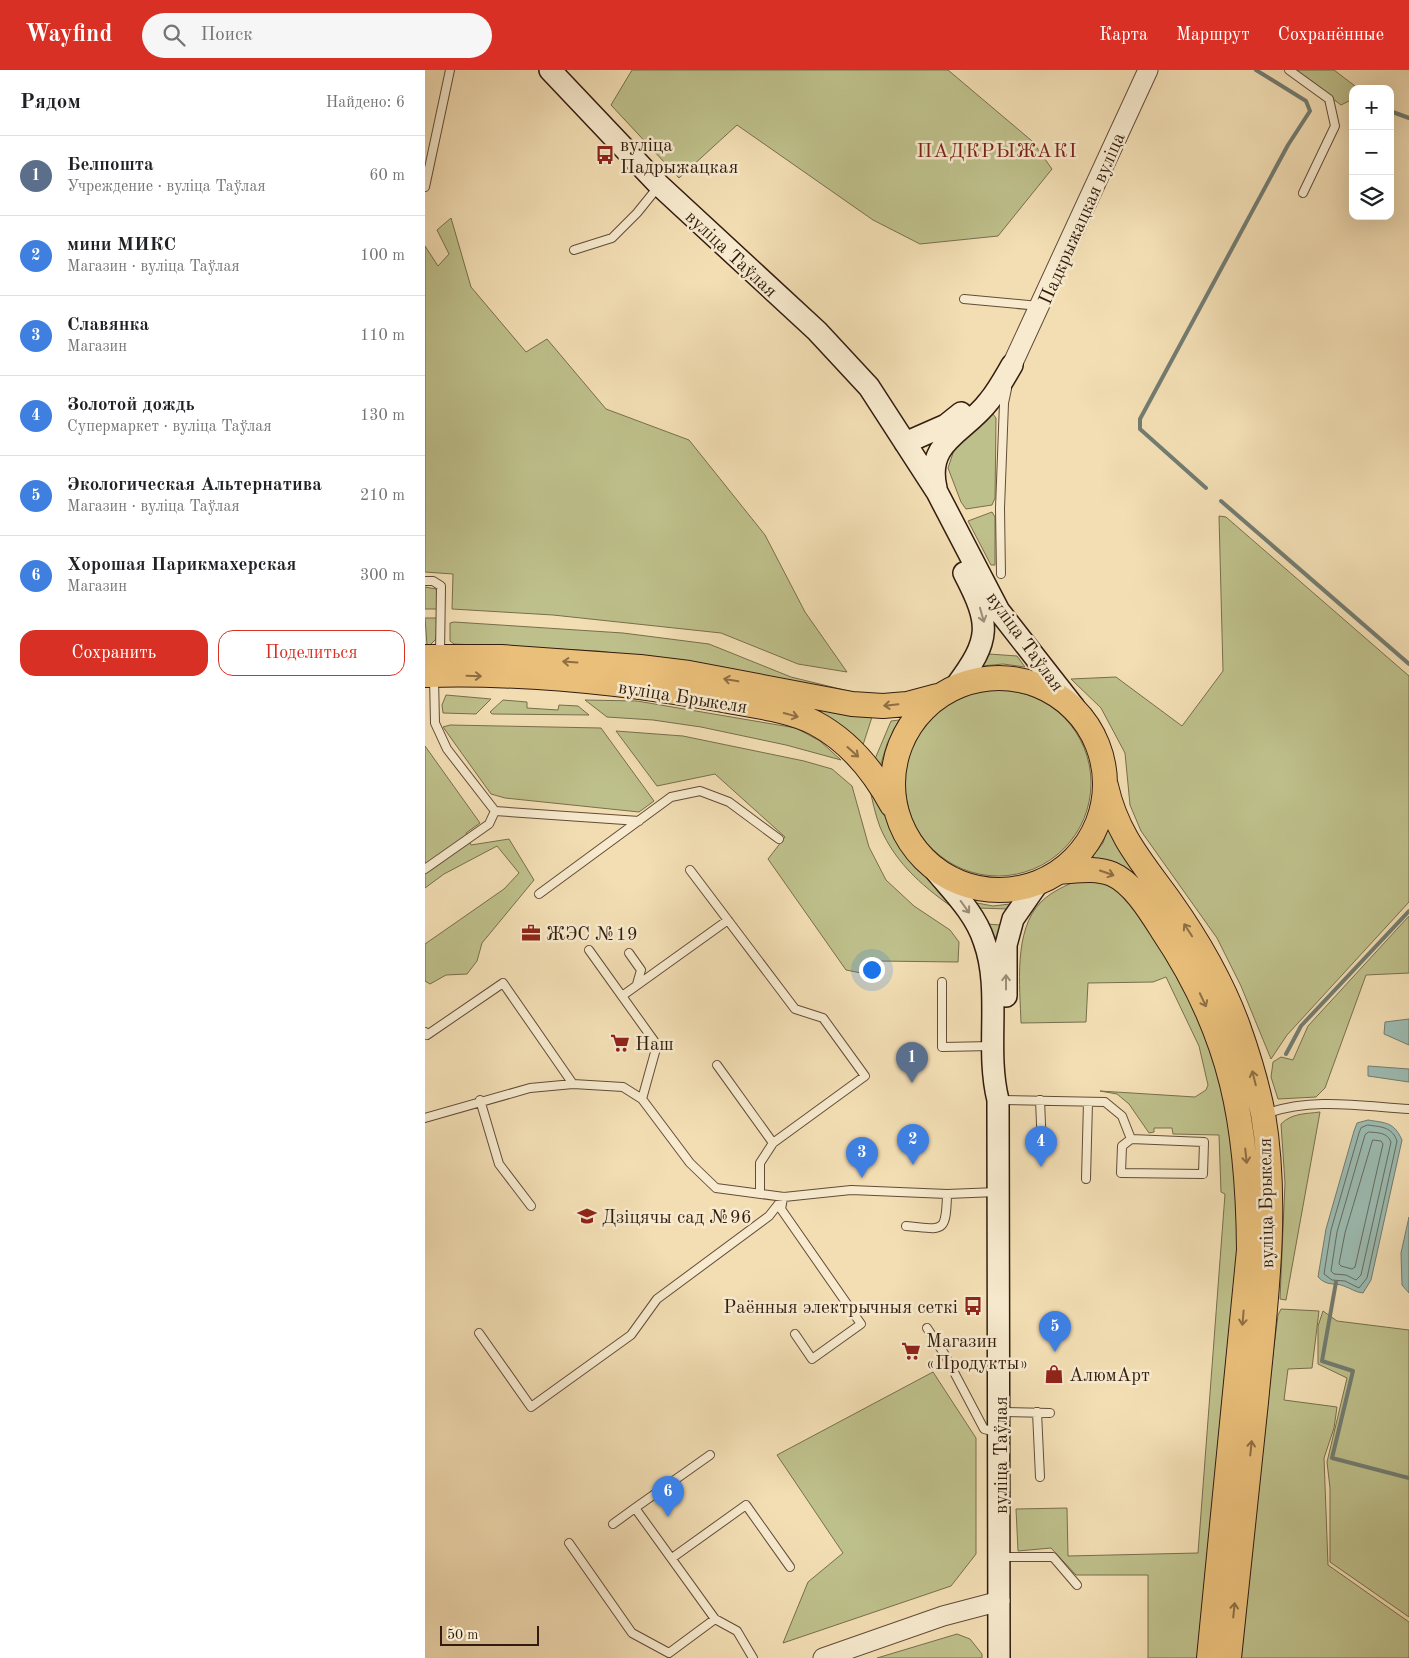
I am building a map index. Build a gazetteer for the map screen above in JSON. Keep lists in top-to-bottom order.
{
  "streets": {
    "main road": ["вуліца Таўлая", "вуліца Брыкеля"],
    "street": ["Падкрыжацкая вуліца"]
  },
  "crossings": [
    ["вуліца Таўлая", "вуліца Брыкеля"]
  ],
  "districts": ["ПАДКРЫЖАКІ"],
  "places": {
    "bus stop": ["вуліца Падрыжацкая", "Раённыя электрычныя сеткі"],
    "office": ["ЖЭС №19"],
    "supermarket": ["Наш", "Магазин «Продукты»"],
    "school or university": ["Дзіцячы сад №96"],
    "shop": ["АлюмАрт"]
  },
  "scale_bar": "50 m",
  "page": {
    "header": "Wayfind",
    "search": "Поиск",
    "nav": ["Карта", "Маршрут", "Сохранённые"],
    "heading": ["Рядом", "Найдено: 6"],
    "map_buttons": ["+", "−"],
    "list": [
      {
        "mark": "1",
        "name": "Белпошта",
        "note": "Учреждение · вуліца Таўлая",
        "value": "60 m"
      },
      {
        "mark": "2",
        "name": "мини МИКС",
        "note": "Магазин · вуліца Таўлая",
        "value": "100 m"
      },
      {
        "mark": "3",
        "name": "Славянка",
        "note": "Магазин",
        "value": "110 m"
      },
      {
        "mark": "4",
        "name": "Золотой дождь",
        "note": "Супермаркет · вуліца Таўлая",
        "value": "130 m"
      },
      {
        "mark": "5",
        "name": "Экологическая Альтернатива",
        "note": "Магазин · вуліца Таўлая",
        "value": "210 m"
      },
      {
        "mark": "6",
        "name": "Хорошая Парикмахерская",
        "note": "Магазин",
        "value": "300 m"
      }
    ],
    "buttons": ["Сохранить", "Поделиться"],
    "pins": [
      "1",
      "2",
      "4",
      "3",
      "5",
      "6"
    ],
    "scale": "50 m"
  }
}
